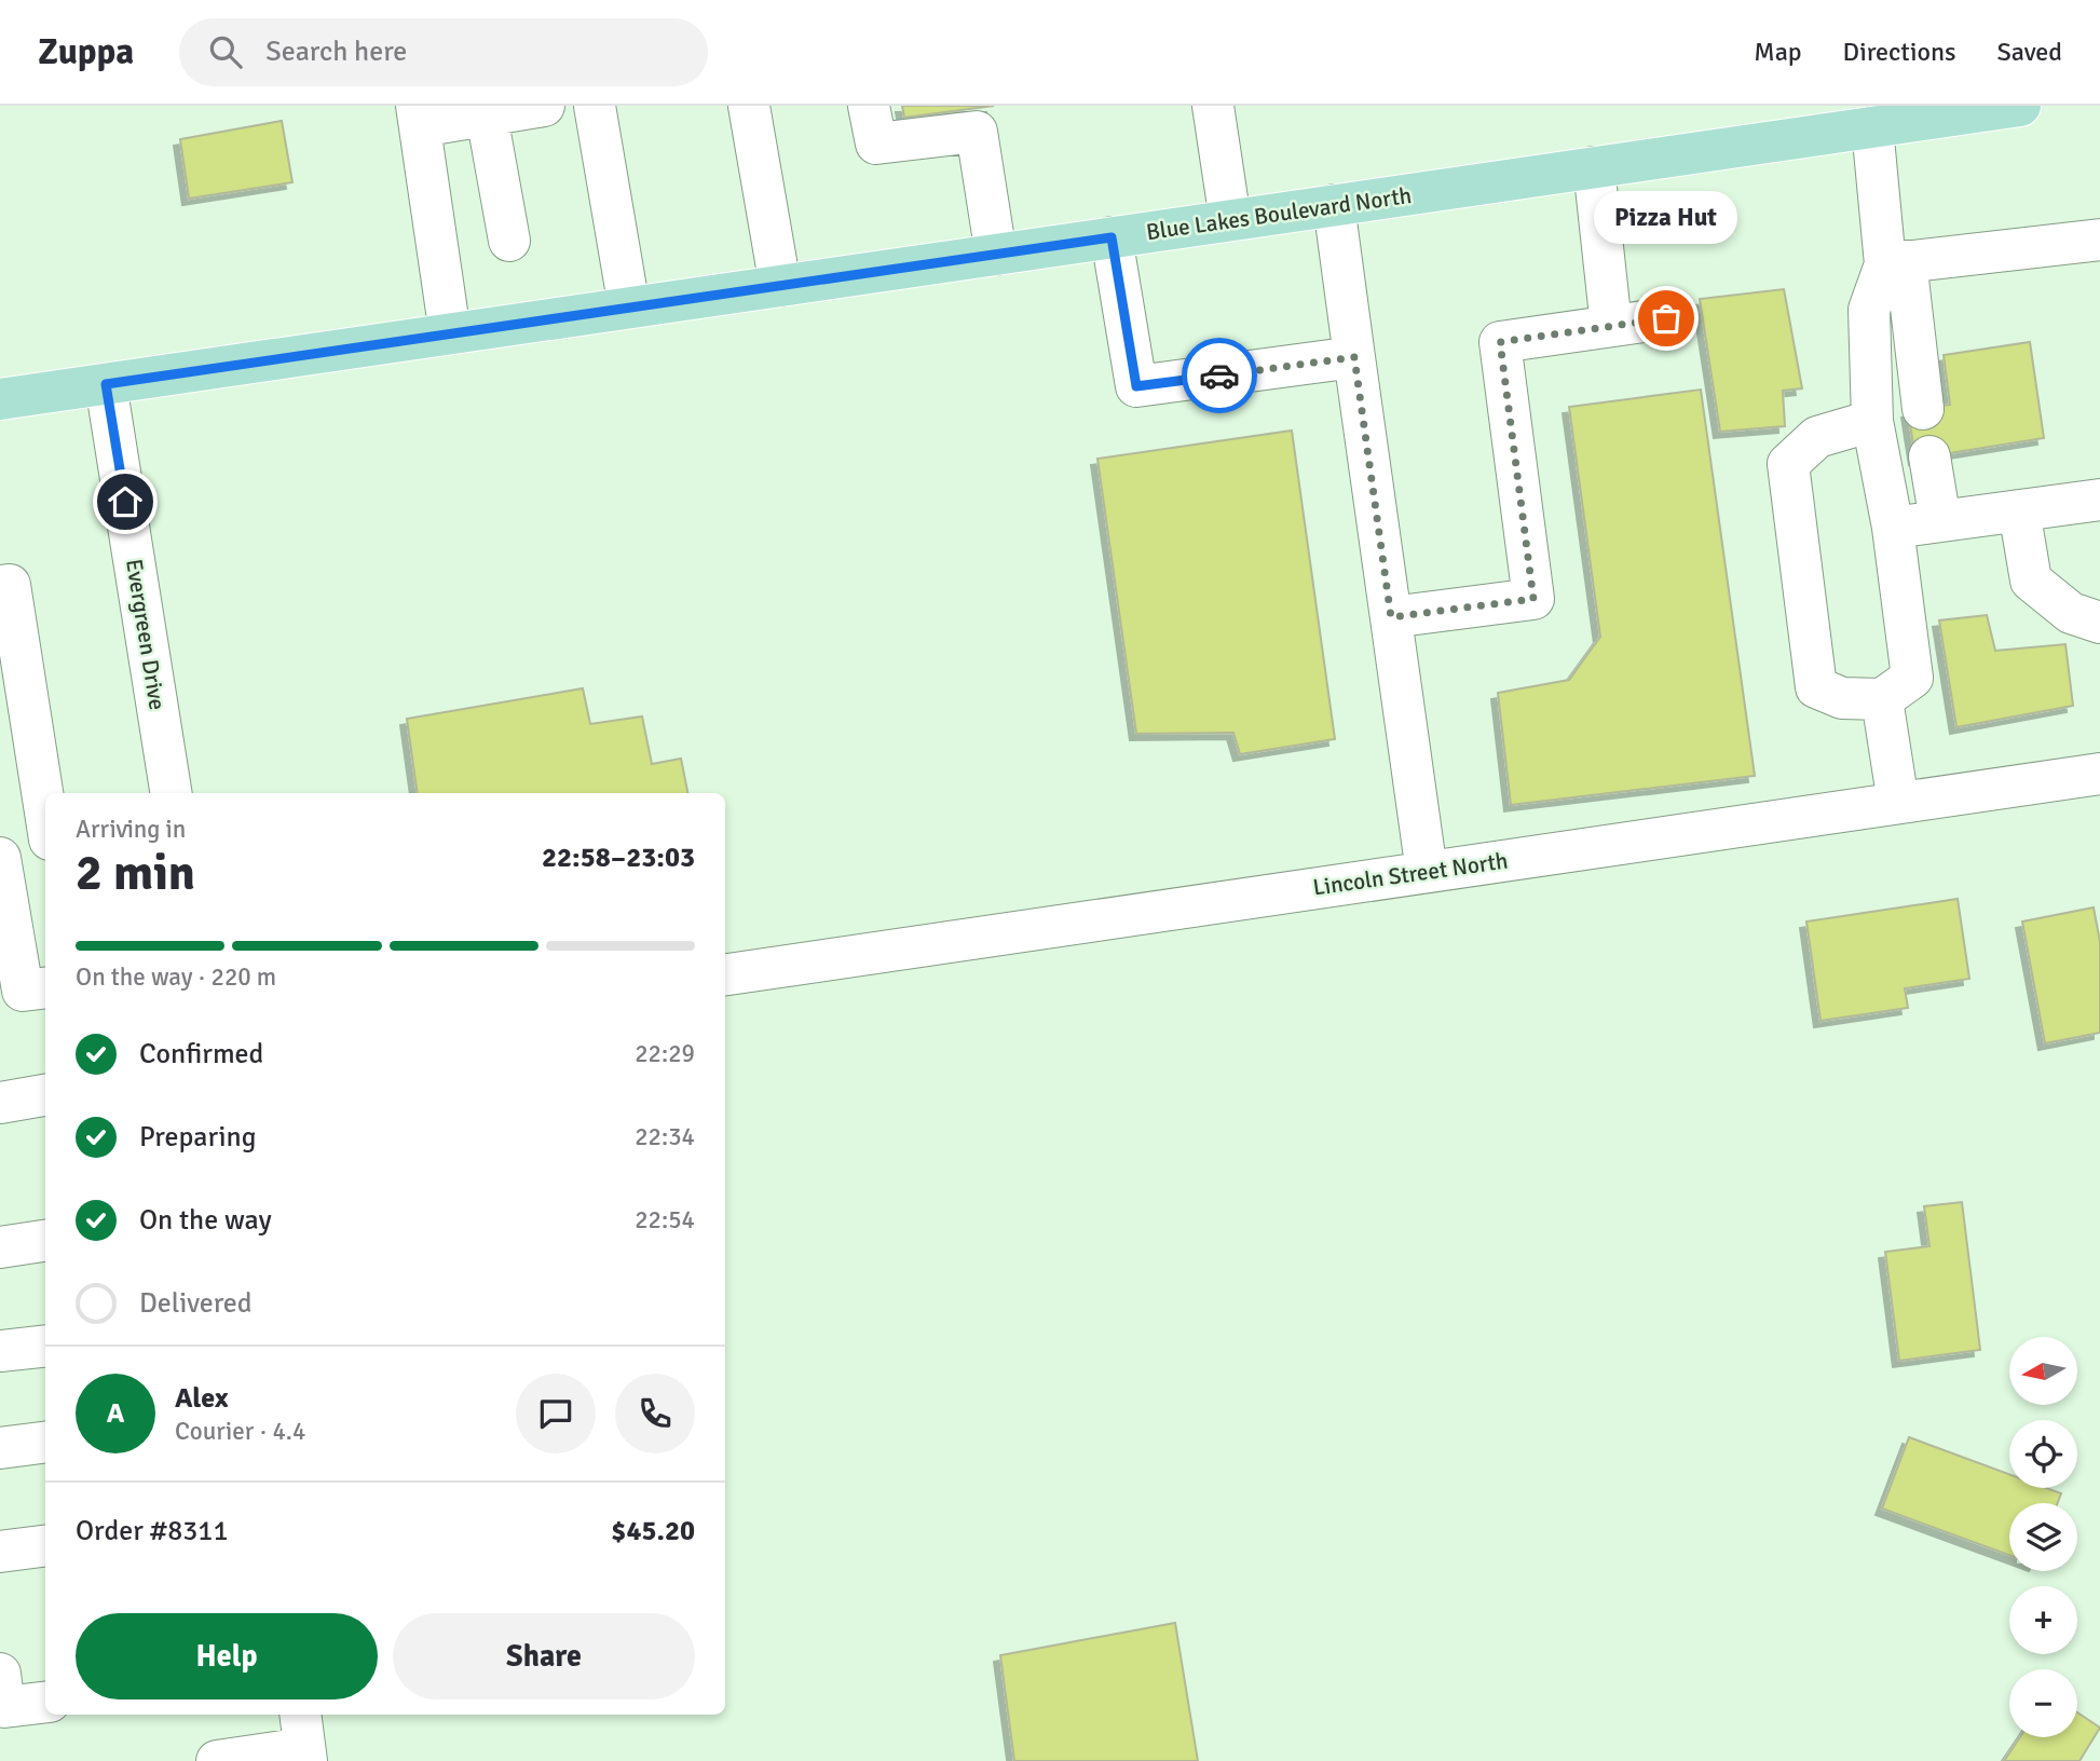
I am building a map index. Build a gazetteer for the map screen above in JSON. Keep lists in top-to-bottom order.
{
  "streets": {
    "main road": ["Blue Lakes Boulevard North"],
    "street": ["Evergreen Drive", "Lincoln Street North"]
  },
  "crossings": [
    ["Blue Lakes Boulevard North", "Evergreen Drive"]
  ],
  "places": ["Pizza Hut"],
  "north": "left",
  "page": {
    "header": "Zuppa",
    "search": "Search here",
    "nav": ["Map", "Directions", "Saved"],
    "bubble": "Pizza Hut",
    "heading": ["2 min", "Arriving in", "22:58–23:03"],
    "panel": [
      "Alex",
      "Courier · 4.4",
      "Order #8311",
      "$45.20"
    ],
    "bar": "On the way · 220 m",
    "list": [
      ["Confirmed", "22:29"],
      ["Preparing", "22:34"],
      ["On the way", "22:54"],
      "Delivered"
    ],
    "map_buttons": ["+", "−"],
    "round": "A",
    "buttons": ["Help", "Share"]
  }
}
